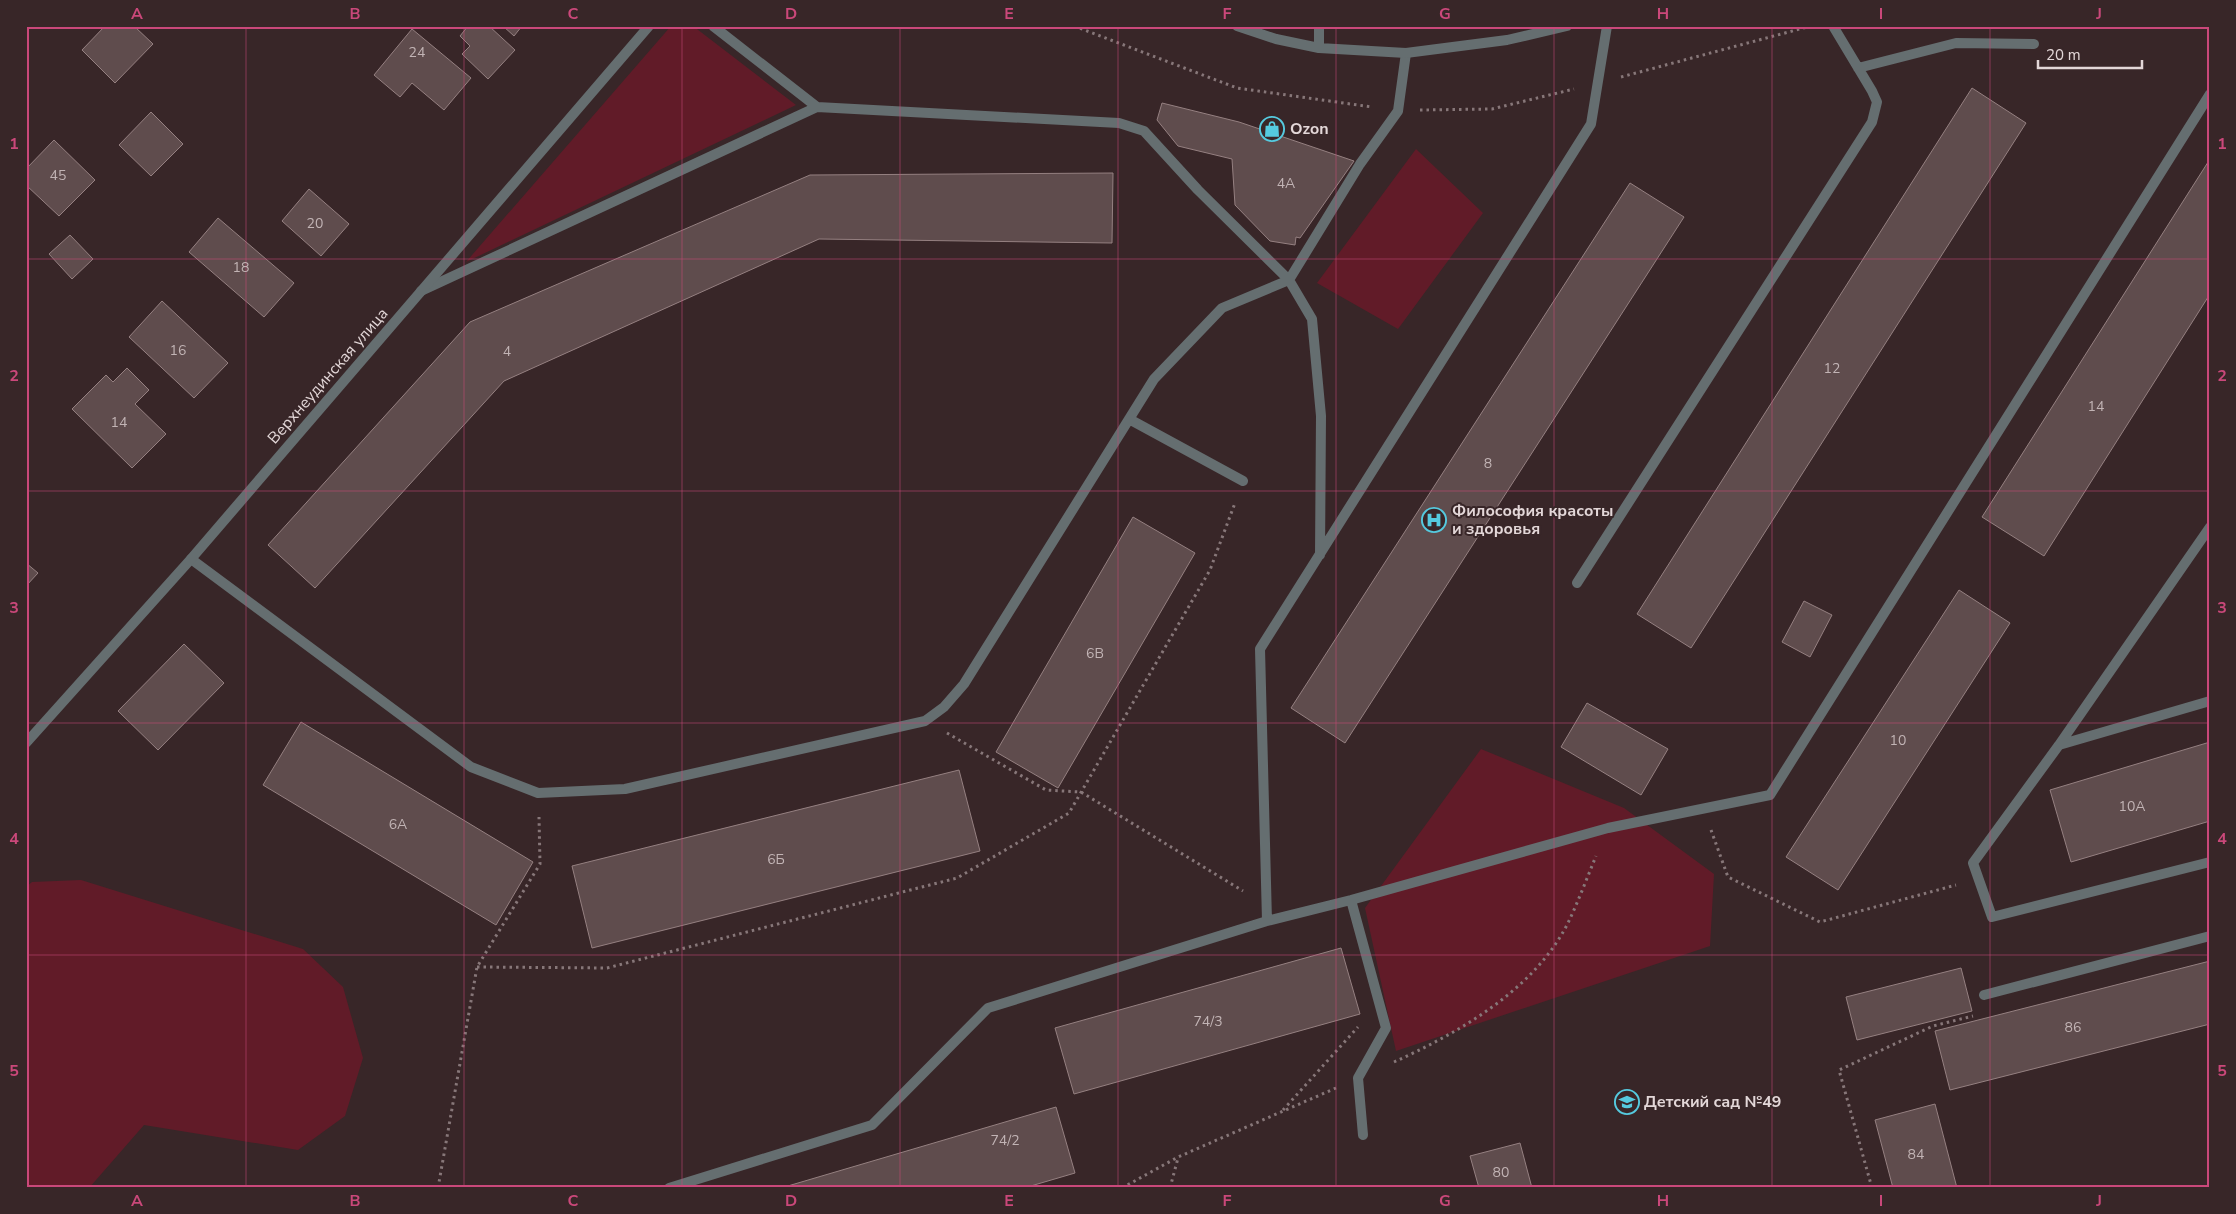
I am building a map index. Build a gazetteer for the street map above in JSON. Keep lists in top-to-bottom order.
{
  "streets": {
    "street": ["Верхнеудинская улица"]
  },
  "places": {
    "shop": ["Ozon"],
    "hospital": ["Философия красоты и здоровья"],
    "school or university": ["Детский сад №49"]
  },
  "house_numbers": [
    "24",
    "45",
    "4А",
    "20",
    "18",
    "16",
    "4",
    "12",
    "14",
    "14",
    "8",
    "6В",
    "10",
    "10А",
    "6А",
    "6Б",
    "74/3",
    "86",
    "74/2",
    "84",
    "80"
  ],
  "scale_bar": "20 m",
  "grid": {
    "columns": [
      "A",
      "B",
      "C",
      "D",
      "E",
      "F",
      "G",
      "H",
      "I",
      "J"
    ],
    "rows": [
      "1",
      "2",
      "3",
      "4",
      "5"
    ]
  }
}
